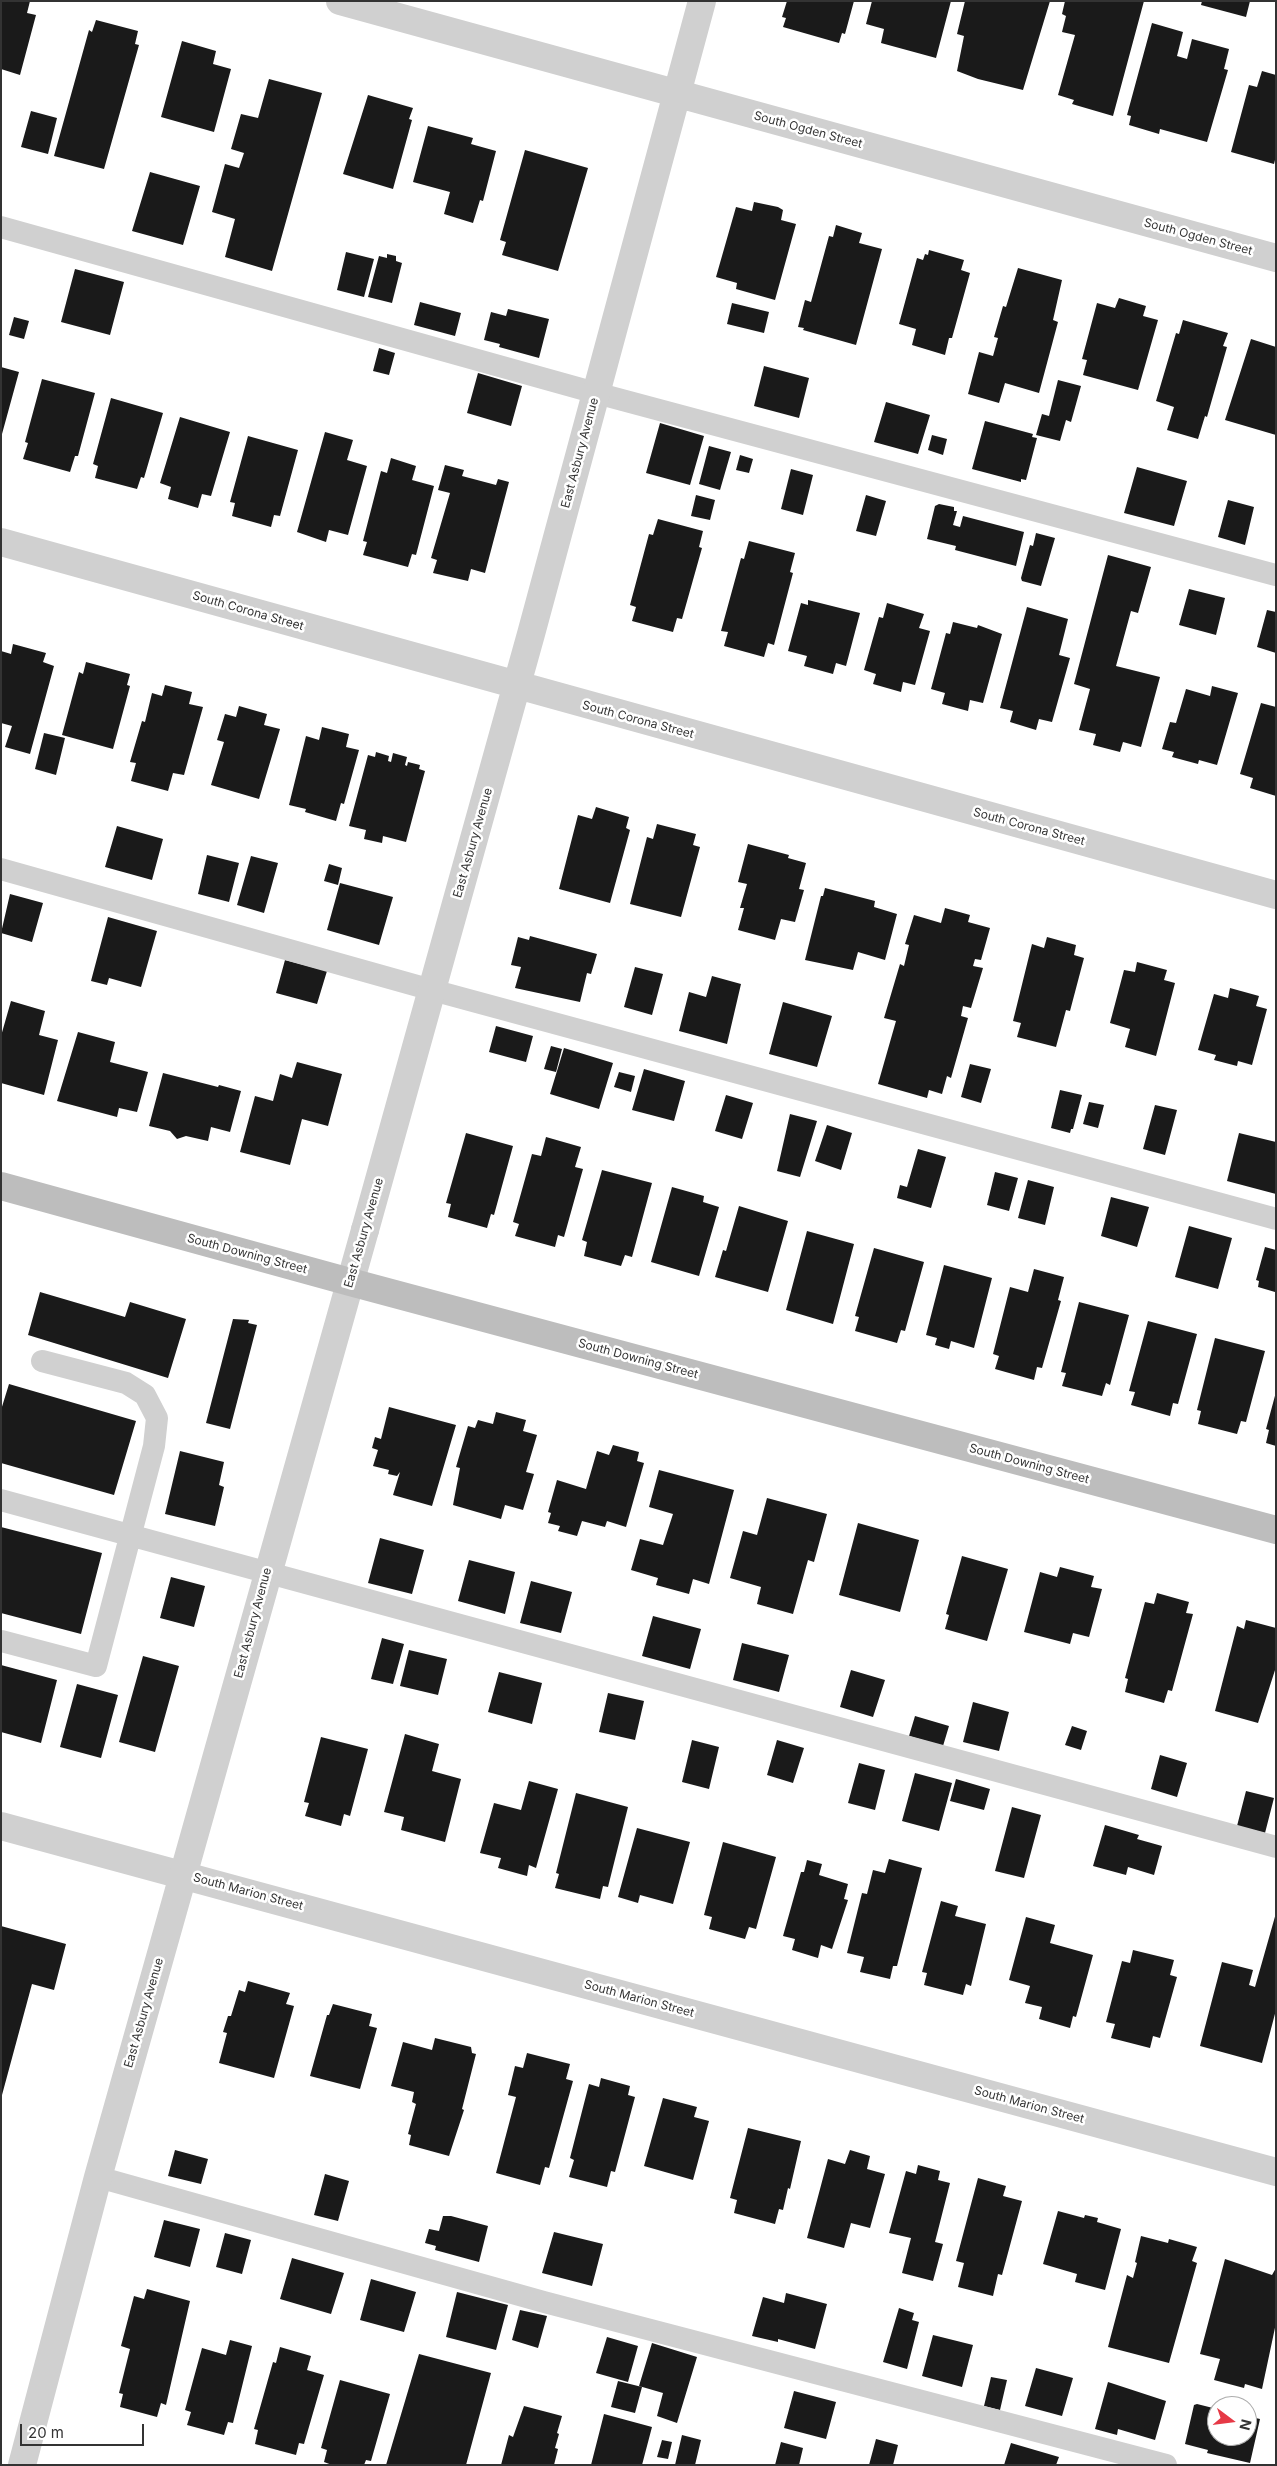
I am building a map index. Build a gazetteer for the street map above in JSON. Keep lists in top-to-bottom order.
{
  "streets": {
    "main road": ["South Downing Street"],
    "street": [
      "South Ogden Street",
      "East Asbury Avenue",
      "South Corona Street",
      "South Marion Street"
    ]
  },
  "crossings": [
    ["South Ogden Street", "East Asbury Avenue"],
    ["East Asbury Avenue", "South Corona Street"],
    ["East Asbury Avenue", "South Downing Street"],
    ["East Asbury Avenue", "South Marion Street"]
  ],
  "scale_bar": "20 m",
  "north": "right"
}
